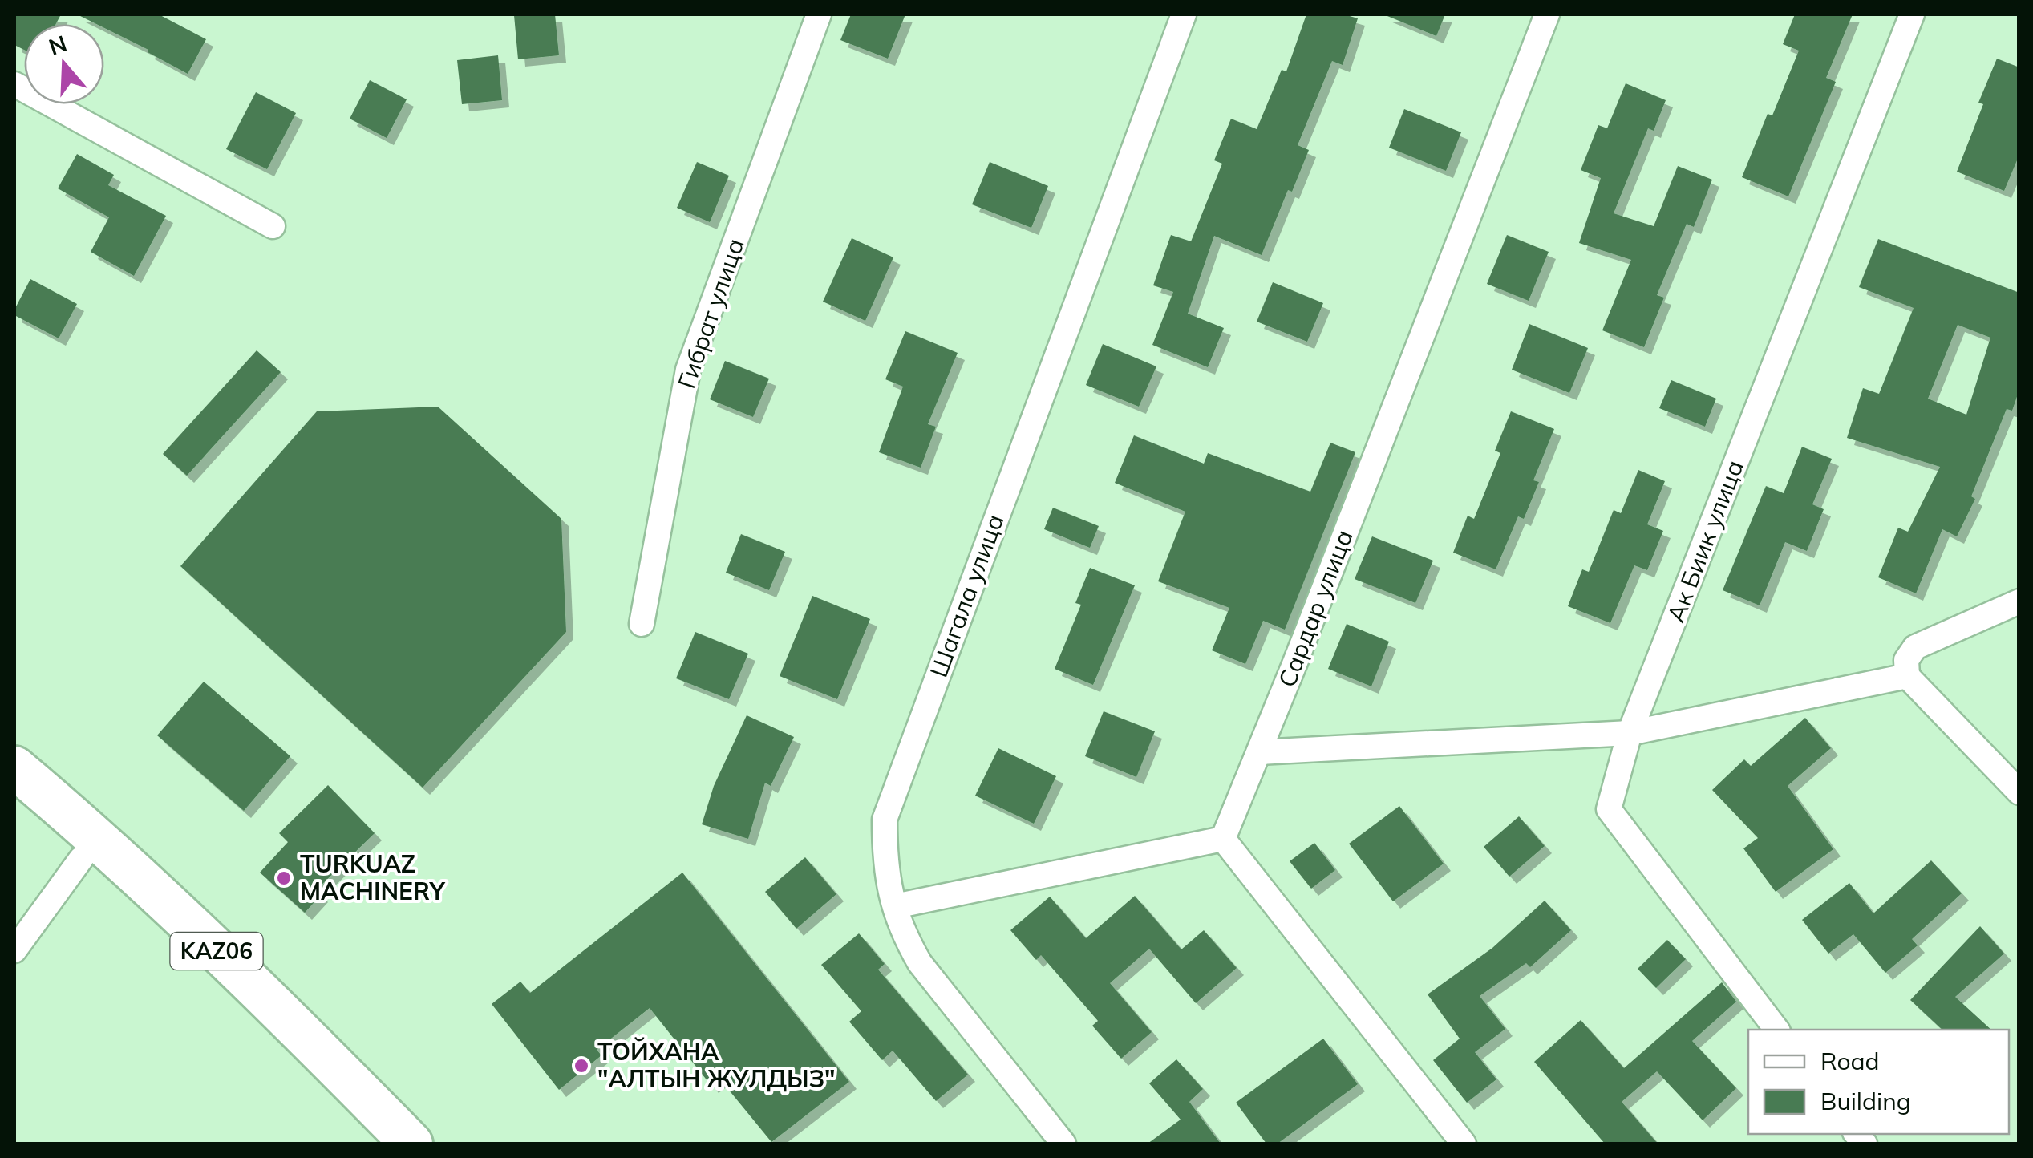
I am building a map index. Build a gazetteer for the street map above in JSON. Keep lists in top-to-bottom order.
{
  "streets": {
    "highway": ["KАZ06"],
    "street": [
      "Гибрат улица",
      "Ак Биик улица",
      "Шагала улица",
      "Сардар улица"
    ]
  },
  "places": ["TURKUAZ MACHINERY", "ТОЙХАНА \"АЛТЫН ЖУЛДЫЗ\""],
  "legend": ["Road", "Building"],
  "north": "top"
}
